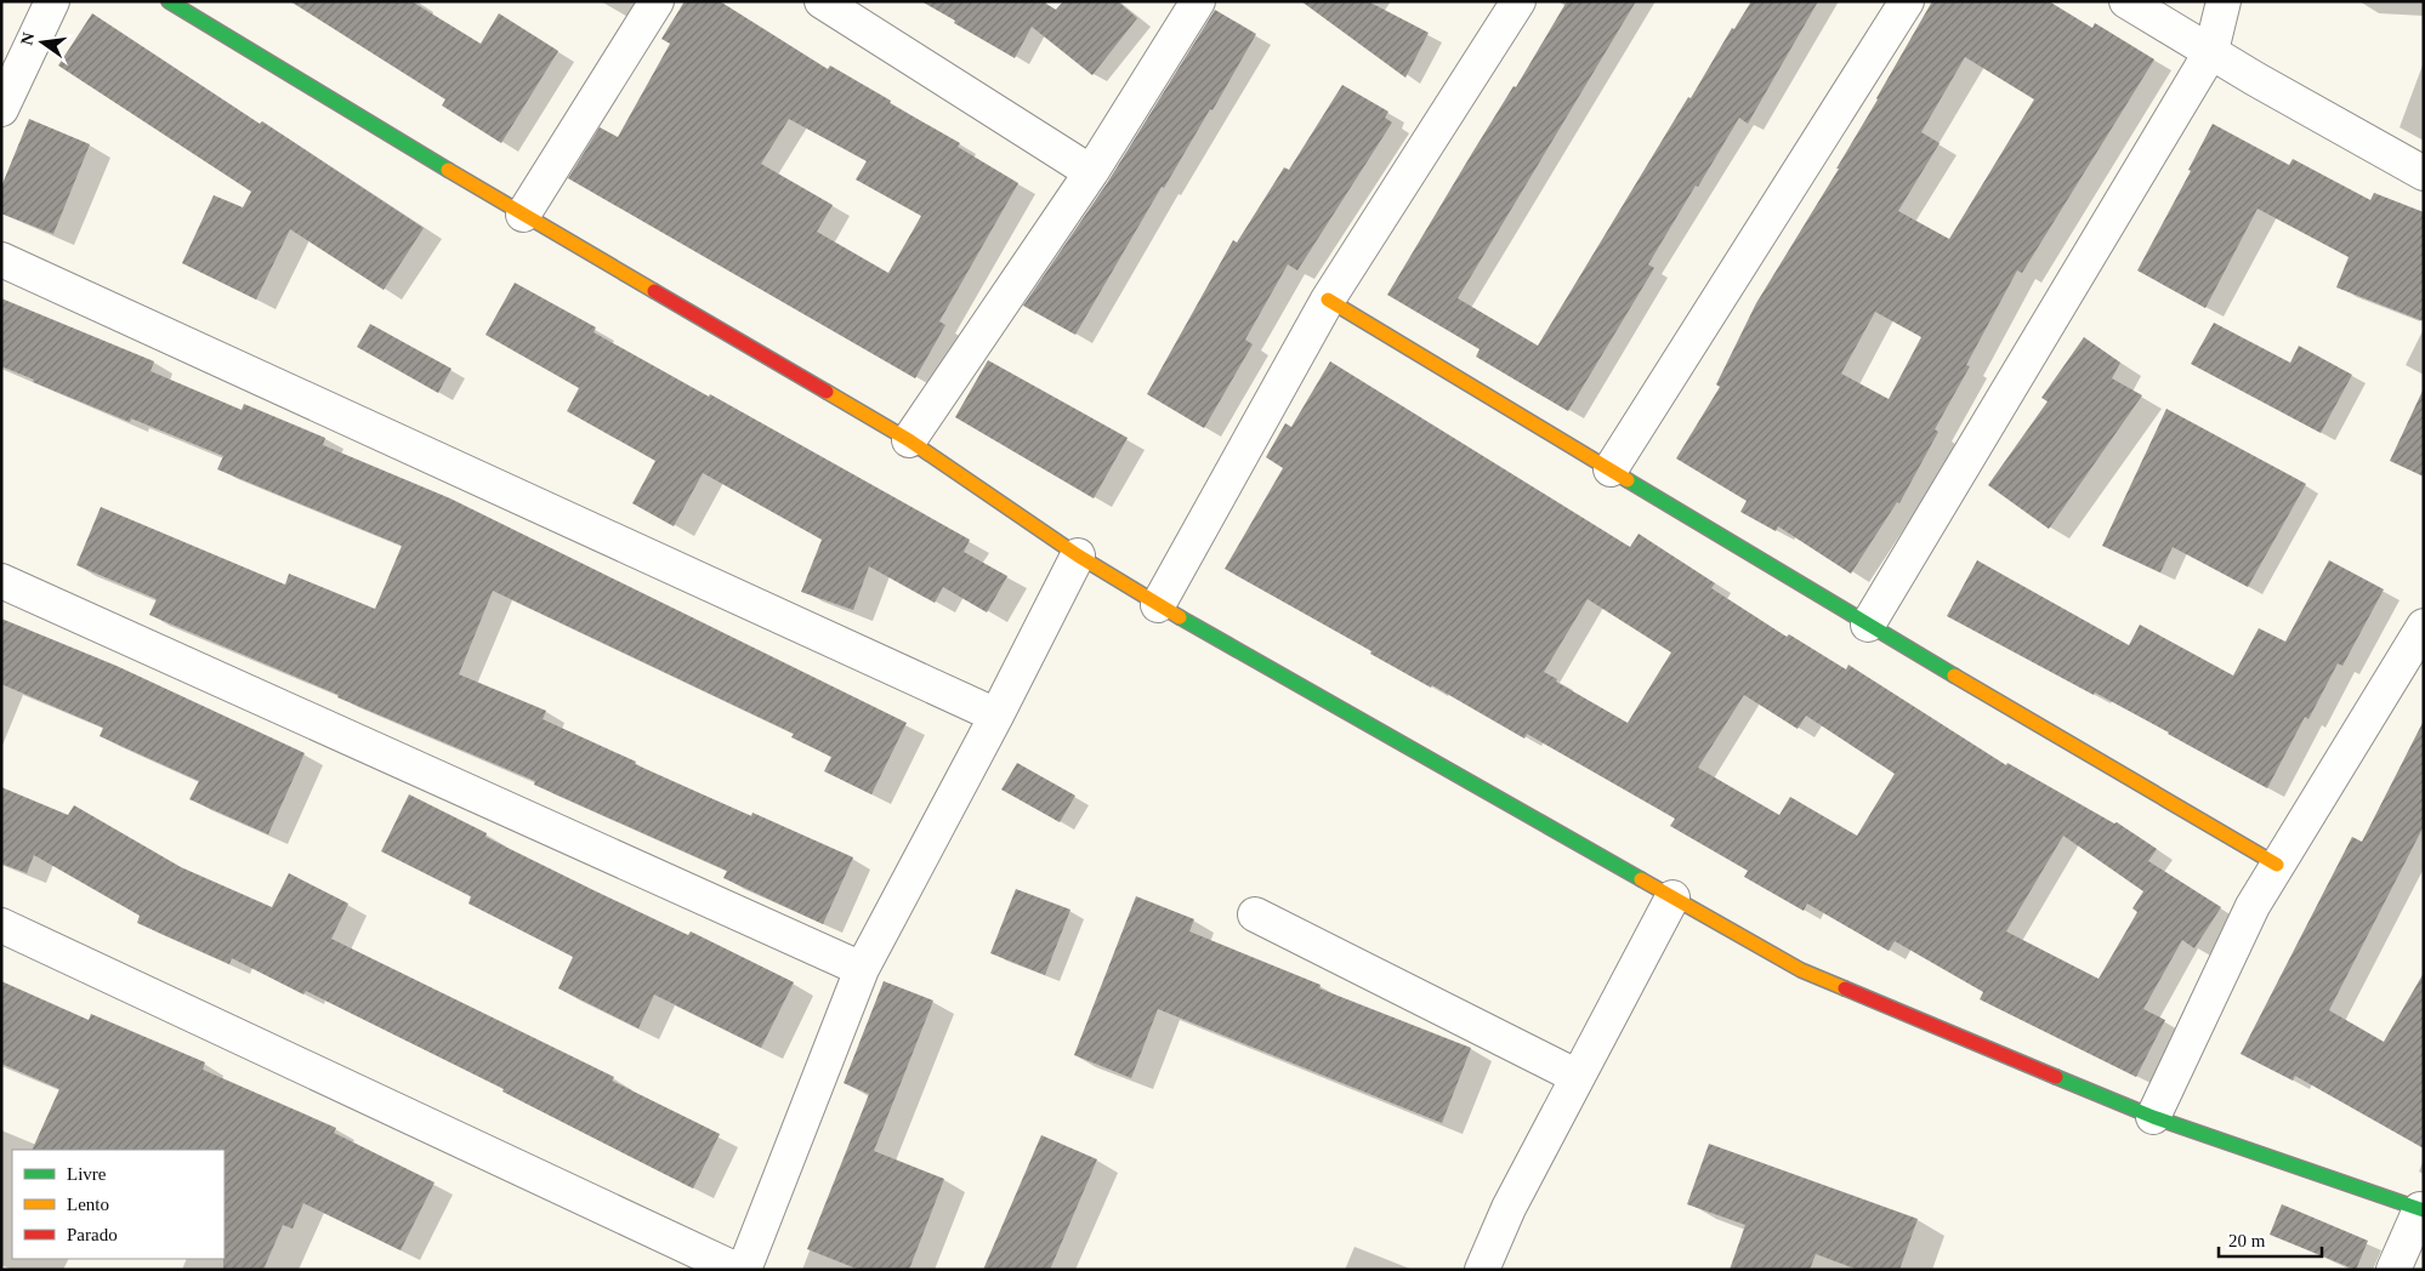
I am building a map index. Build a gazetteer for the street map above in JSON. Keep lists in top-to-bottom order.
{
  "legend": ["Livre", "Lento", "Parado"],
  "scale_bar": "20 m",
  "north": "left"
}
